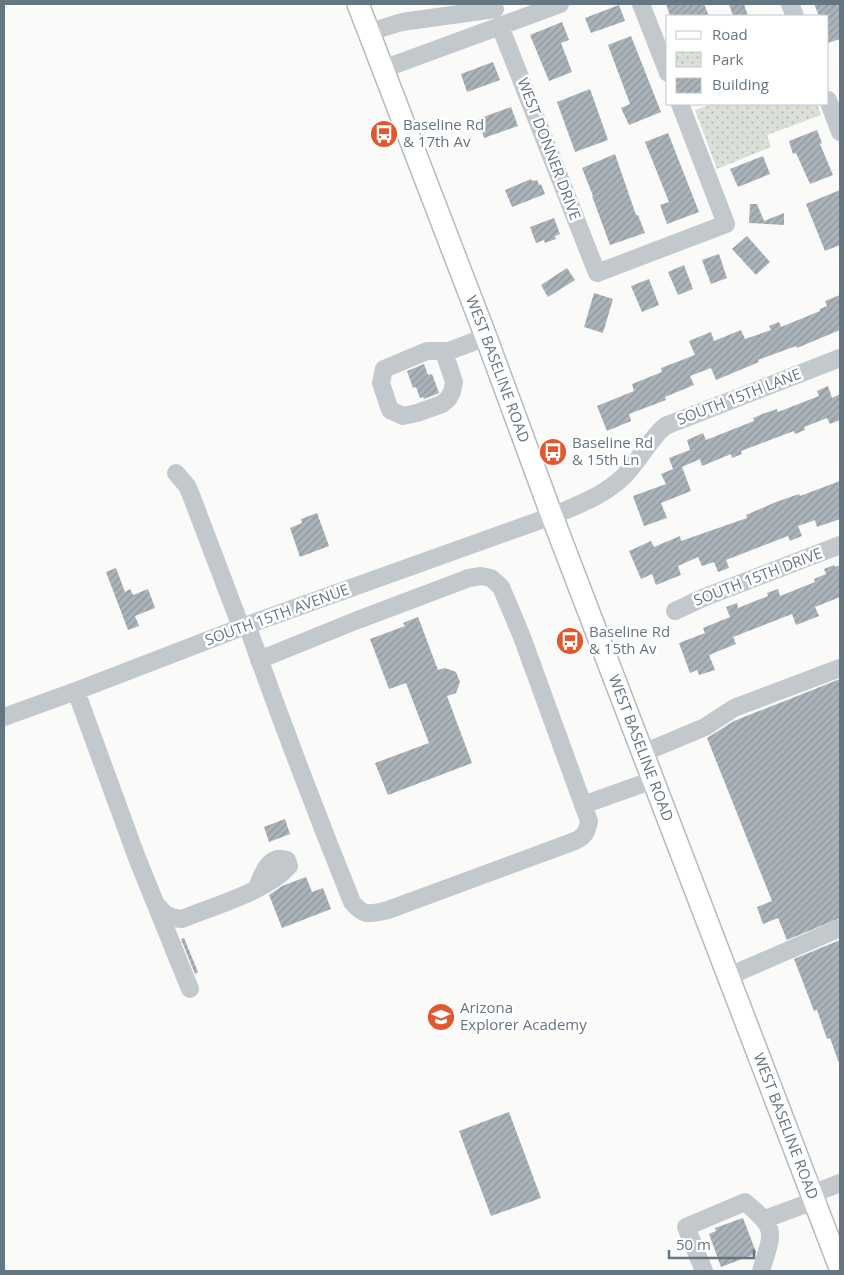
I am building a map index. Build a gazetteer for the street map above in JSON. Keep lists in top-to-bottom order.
{
  "streets": {
    "main road": ["WEST BASELINE ROAD"],
    "street": [
      "WEST DONNER DRIVE",
      "SOUTH 15TH LANE",
      "SOUTH 15TH DRIVE",
      "SOUTH 15TH AVENUE"
    ]
  },
  "crossings": [
    ["WEST BASELINE ROAD", "SOUTH 15TH LANE"],
    ["WEST BASELINE ROAD", "SOUTH 15TH AVENUE"],
    ["SOUTH 15TH LANE", "SOUTH 15TH AVENUE"]
  ],
  "places": {
    "bus stop": ["Baseline Rd & 17th Av", "Baseline Rd & 15th Ln", "Baseline Rd & 15th Av"],
    "school or university": ["Arizona Explorer Academy"]
  },
  "legend": ["Road", "Park", "Building"],
  "scale_bar": "50 m"
}
